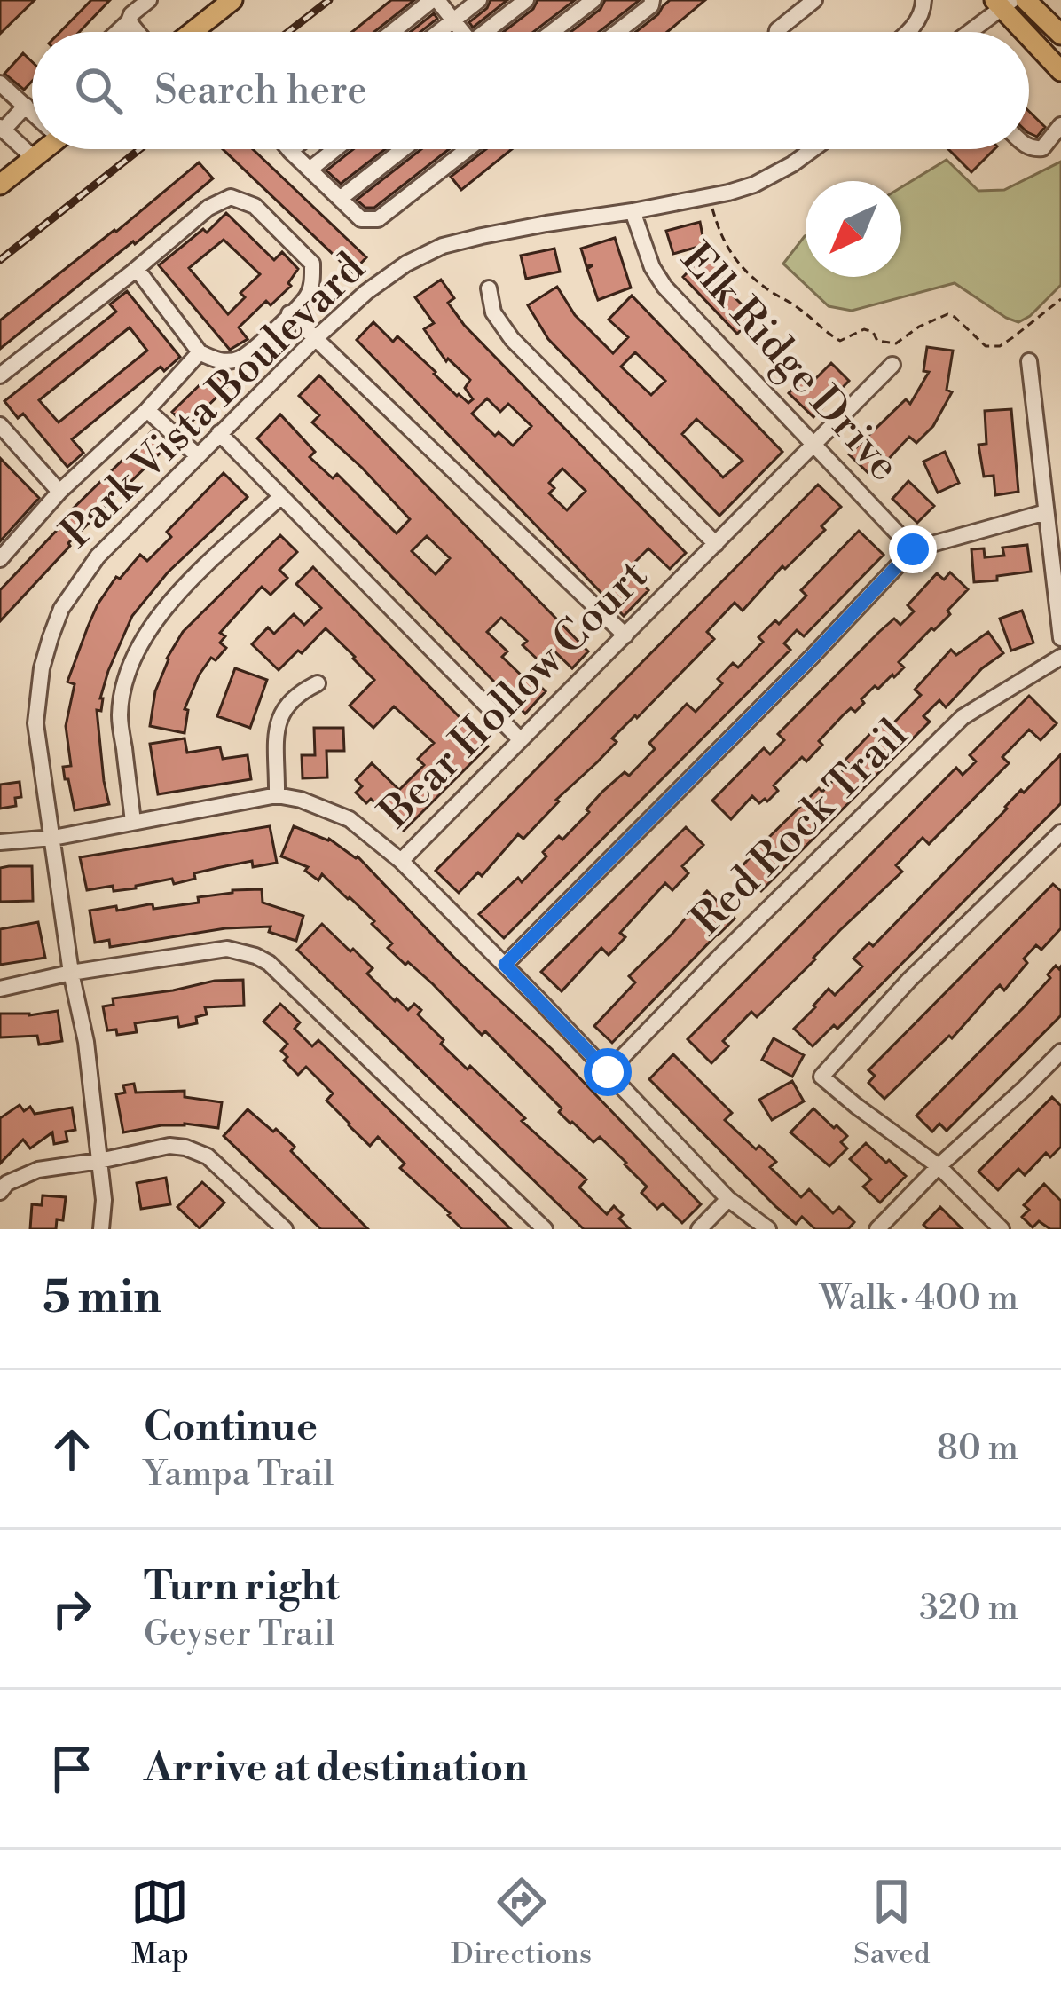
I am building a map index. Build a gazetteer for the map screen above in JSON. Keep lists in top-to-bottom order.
{
  "streets": {
    "street": [
      "Elk Ridge Drive",
      "Park Vista Boulevard",
      "Bear Hollow Court",
      "Red Rock Trail"
    ]
  },
  "crossings": [
    ["Elk Ridge Drive", "Park Vista Boulevard"],
    ["Elk Ridge Drive", "Bear Hollow Court"],
    ["Park Vista Boulevard", "Bear Hollow Court"]
  ],
  "north": "bottom left",
  "page": {
    "search": "Search here",
    "heading": ["5 min", "Walk · 400 m"],
    "list": [
      ["Continue", "Yampa Trail", "80 m"],
      ["Turn right", "Geyser Trail", "320 m"],
      "Arrive at destination"
    ],
    "nav": ["Map", "Directions", "Saved"]
  }
}
